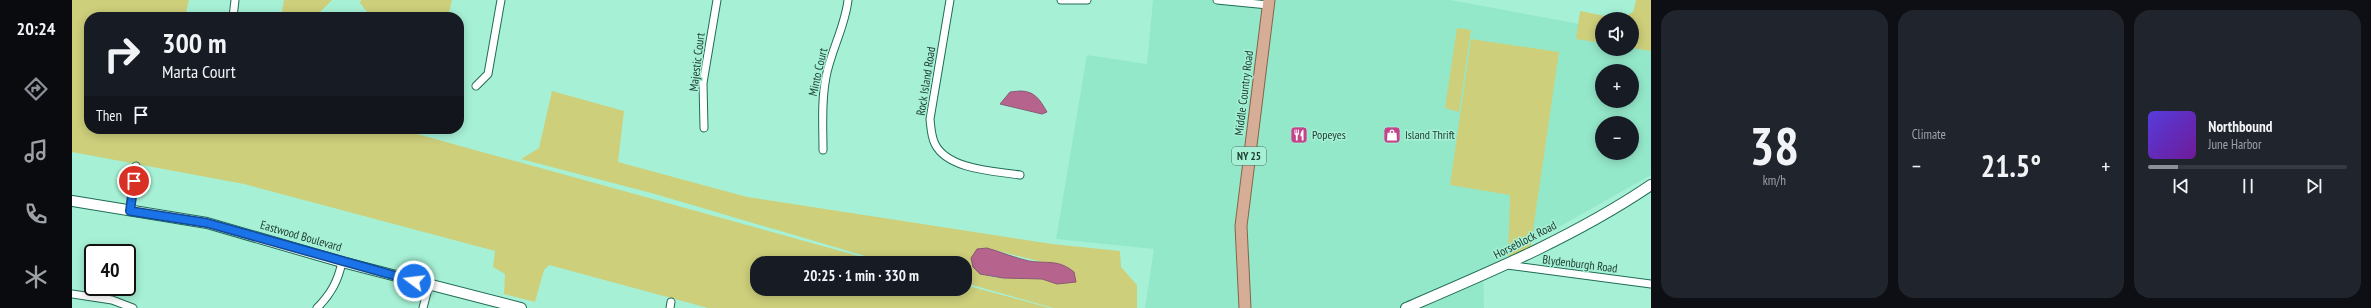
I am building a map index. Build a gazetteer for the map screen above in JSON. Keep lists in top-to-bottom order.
{
  "streets": {
    "main road": ["Middle Country Road", "NY 25"],
    "street": [
      "Majestic Court",
      "Minto Court",
      "Rock Island Road",
      "Eastwood Boulevard",
      "Horseblock Road",
      "Blydenburgh Road"
    ]
  },
  "crossings": [
    ["Horseblock Road", "Blydenburgh Road"]
  ],
  "places": {
    "restaurant": ["Popeyes"],
    "shop": ["Island Thrift"]
  },
  "page": {
    "tabs": "20:24",
    "tile": [
      ["38", "km/h"],
      "Climate"
    ],
    "map_buttons": ["+", "−"],
    "turn": ["300 m", "Marta Court"],
    "then": "Then",
    "song": ["Northbound", "June Harbor"],
    "heat": ["−", "21.5°", "+"],
    "limit": "40",
    "trip": "20:25 · 1 min · 330 m"
  }
}
